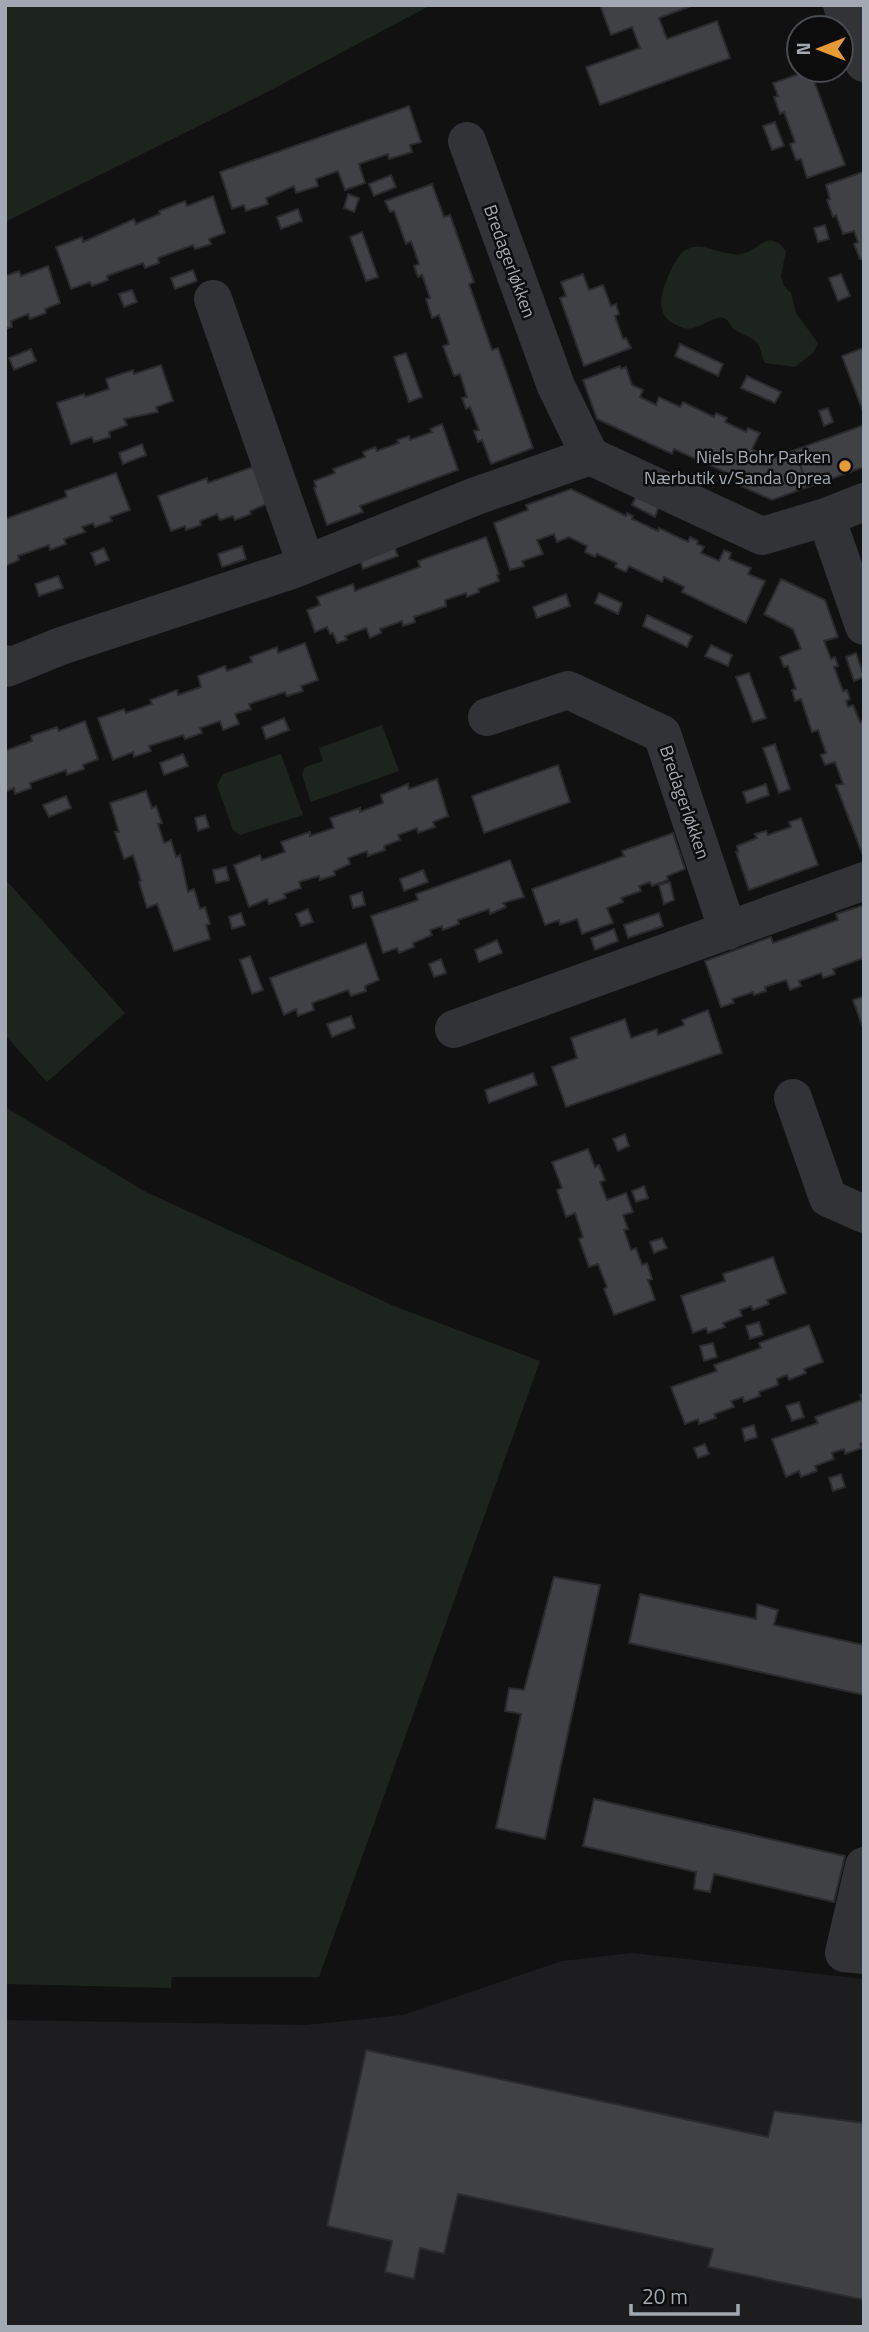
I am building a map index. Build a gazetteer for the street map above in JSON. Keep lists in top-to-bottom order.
{
  "streets": {
    "street": ["Bredagerløkken"]
  },
  "places": ["Niels Bohr Parken Nærbutik v/Sanda Oprea"],
  "scale_bar": "20 m",
  "north": "left"
}
